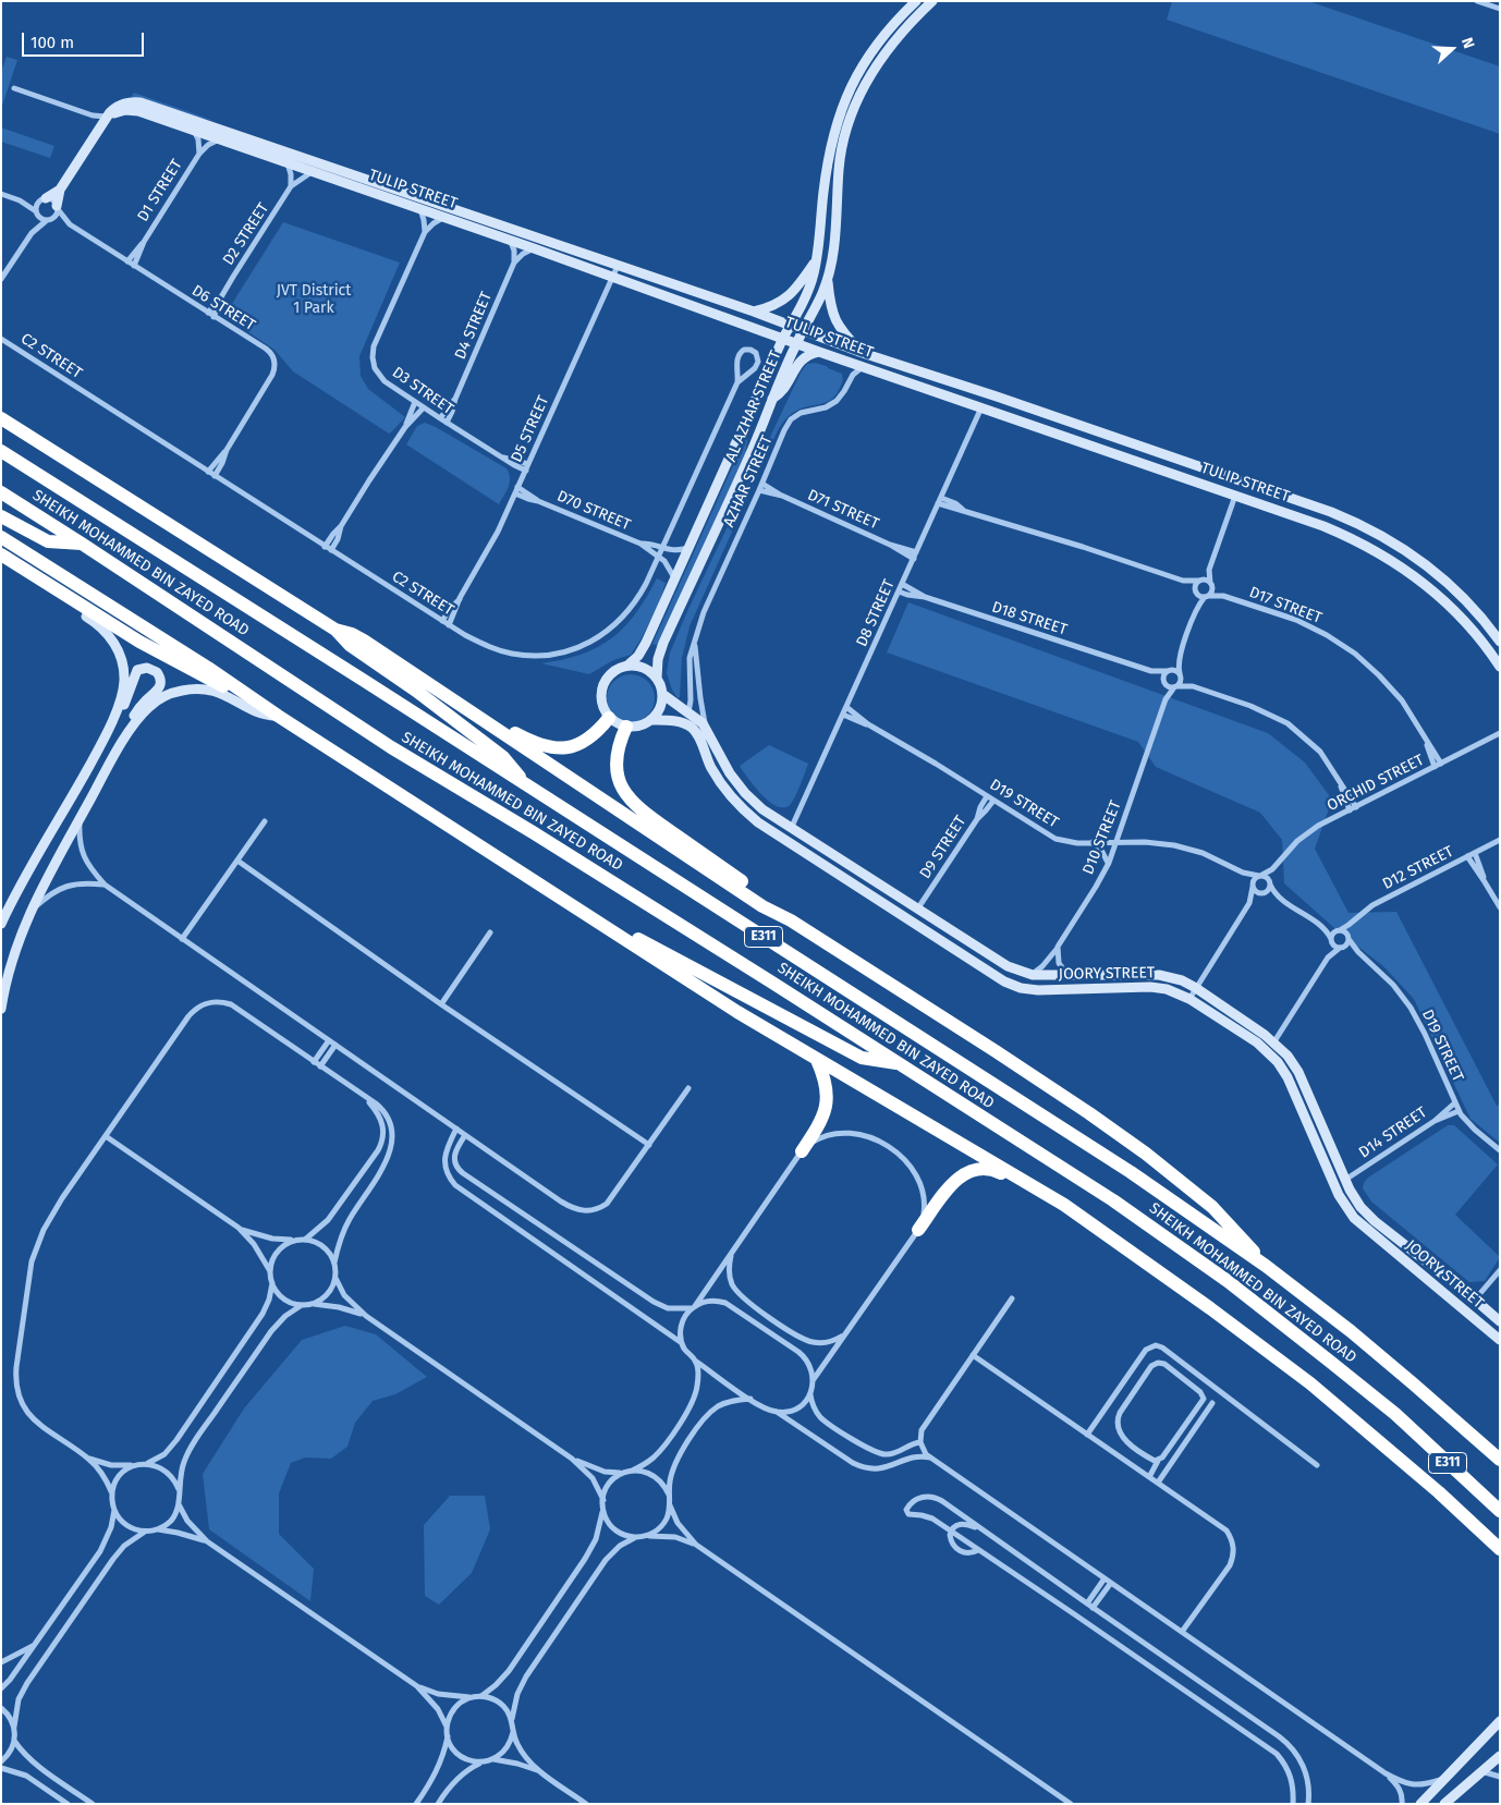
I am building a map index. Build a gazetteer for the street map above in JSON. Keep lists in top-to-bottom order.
{
  "streets": {
    "highway": ["SHEIKH MOHAMMED BIN ZAYED ROAD", "E311"],
    "street": [
      "TULIP STREET",
      "D1 STREET",
      "D2 STREET",
      "D6 STREET",
      "D4 STREET",
      "C2 STREET",
      "D3 STREET",
      "AL AZHAR STREET",
      "D5 STREET",
      "AZHAR STREET",
      "D71 STREET",
      "D70 STREET",
      "D17 STREET",
      "D8 STREET",
      "D18 STREET",
      "ORCHID STREET",
      "D19 STREET",
      "D10 STREET",
      "D9 STREET",
      "D12 STREET",
      "JOORY STREET",
      "D14 STREET"
    ]
  },
  "crossings": [
    ["TULIP STREET", "D1 STREET"],
    ["TULIP STREET", "D2 STREET"],
    ["TULIP STREET", "D6 STREET"],
    ["TULIP STREET", "D3 STREET"],
    ["TULIP STREET", "AL AZHAR STREET"],
    ["TULIP STREET", "D5 STREET"],
    ["TULIP STREET", "AZHAR STREET"],
    ["TULIP STREET", "D8 STREET"],
    ["D1 STREET", "D6 STREET"],
    ["D2 STREET", "D6 STREET"],
    ["D6 STREET", "C2 STREET"],
    ["D4 STREET", "D3 STREET"],
    ["C2 STREET", "D5 STREET"],
    ["C2 STREET", "D70 STREET"],
    ["D3 STREET", "D5 STREET"],
    ["AL AZHAR STREET", "D70 STREET"],
    ["AL AZHAR STREET", "JOORY STREET"],
    ["D5 STREET", "D70 STREET"],
    ["AZHAR STREET", "D71 STREET"],
    ["AZHAR STREET", "JOORY STREET"],
    ["D71 STREET", "D8 STREET"],
    ["D17 STREET", "ORCHID STREET"],
    ["D8 STREET", "D18 STREET"],
    ["D8 STREET", "D19 STREET"],
    ["D8 STREET", "JOORY STREET"],
    ["D18 STREET", "D10 STREET"],
    ["ORCHID STREET", "D19 STREET"],
    ["D19 STREET", "D10 STREET"],
    ["D19 STREET", "D9 STREET"],
    ["D19 STREET", "D12 STREET"],
    ["D19 STREET", "D14 STREET"],
    ["D10 STREET", "JOORY STREET"],
    ["D9 STREET", "JOORY STREET"],
    ["JOORY STREET", "D14 STREET"]
  ],
  "parks": ["JVT District 1 Park"],
  "scale_bar": "100 m",
  "north": "right"
}
